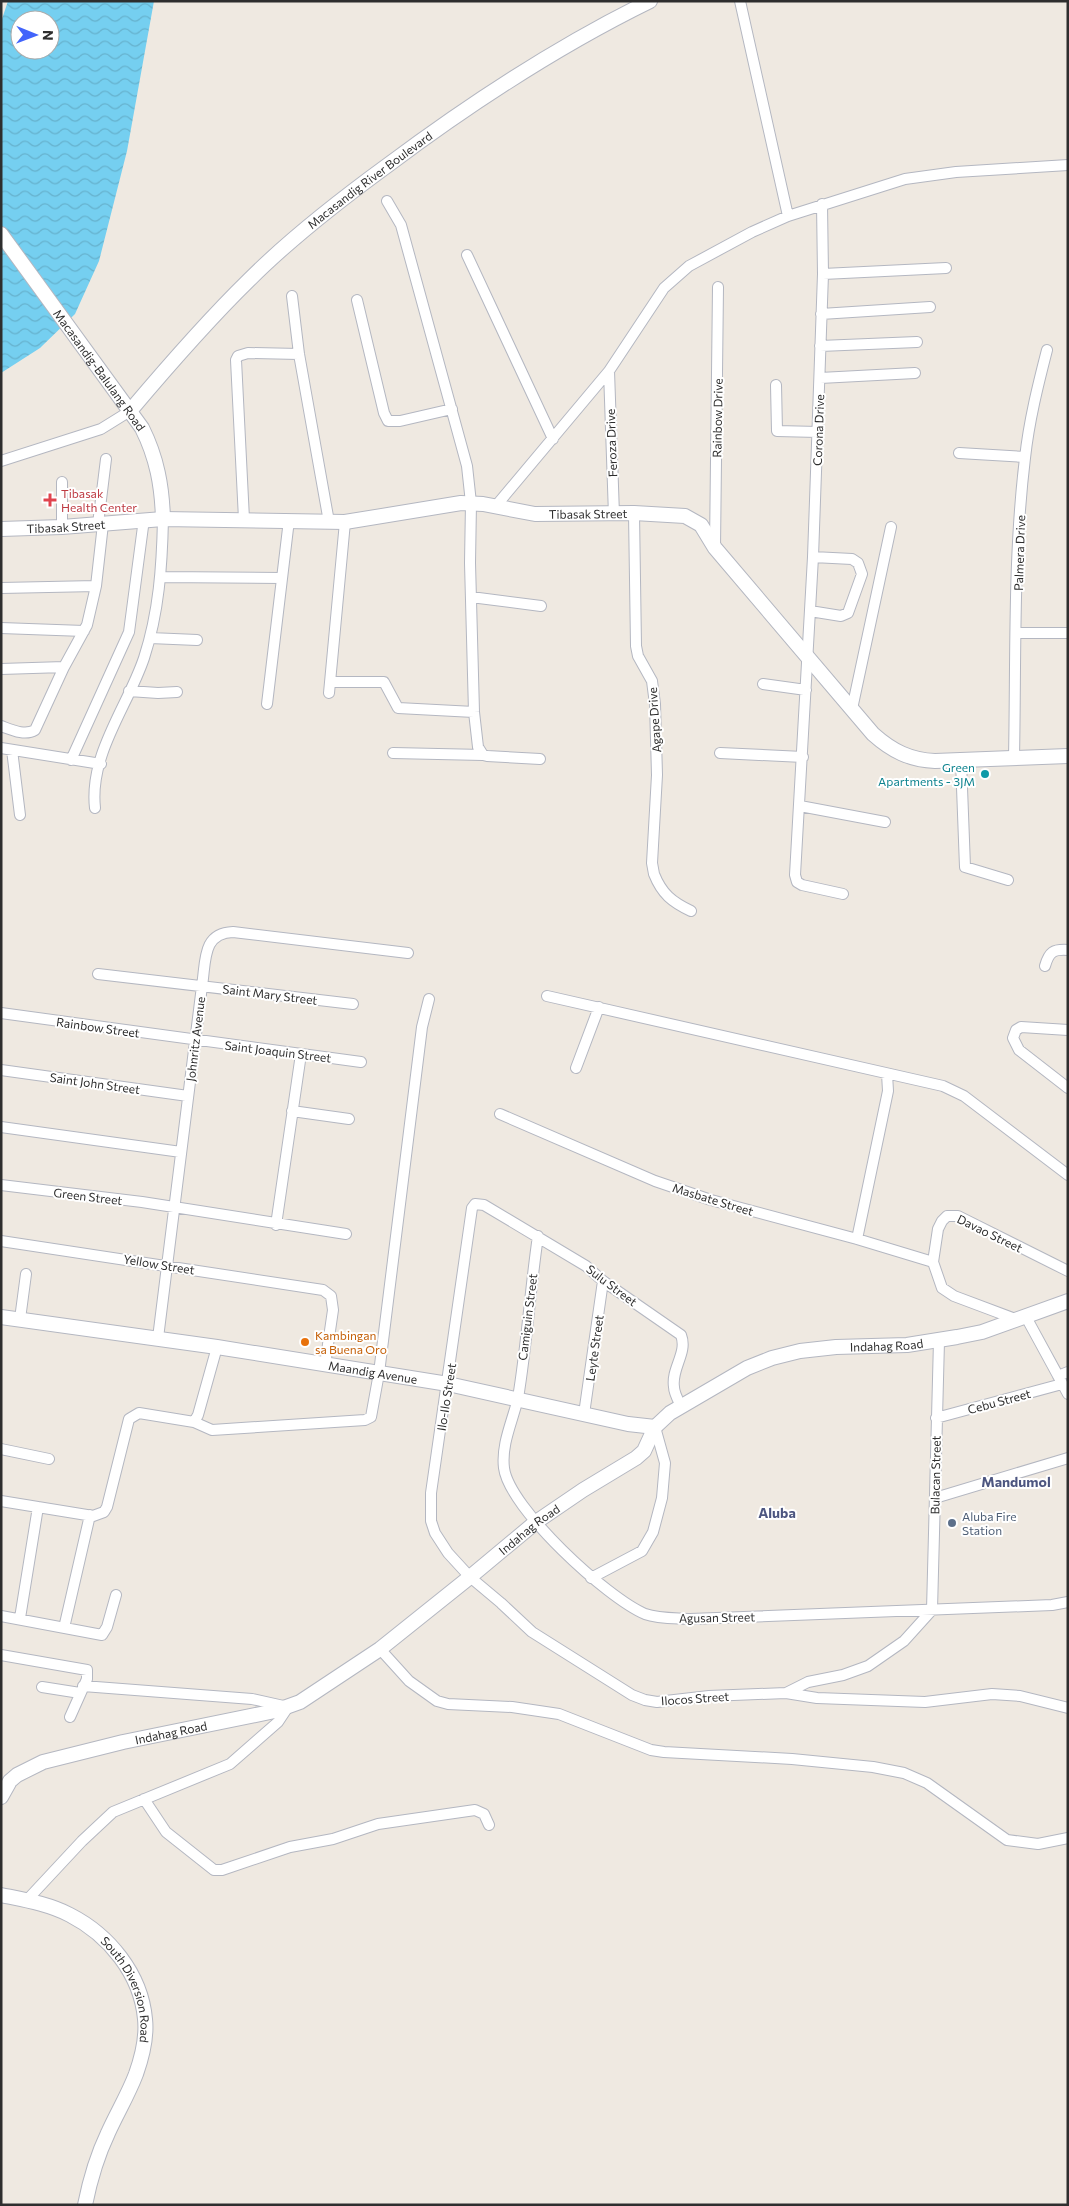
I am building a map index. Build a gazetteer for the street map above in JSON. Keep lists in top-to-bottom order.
{
  "streets": {
    "street": [
      "Macasandig River Boulevard",
      "Macasandig-Balulang Road",
      "Rainbow Drive",
      "Corona Drive",
      "Feroza Drive",
      "Tibasak Street",
      "Palmera Drive",
      "Agape Drive",
      "Saint Mary Street",
      "Rainbow Street",
      "Johnritz Avenue",
      "Saint Joaquin Street",
      "Saint John Street",
      "Green Street",
      "Masbate Street",
      "Davao Street",
      "Yellow Street",
      "Sulu Street",
      "Camiguin Street",
      "Indahag Road",
      "Leyte Street",
      "Maandig Avenue",
      "Ilo-Ilo Street",
      "Cebu Street",
      "Bulacan Street",
      "Agusan Street",
      "Ilocos Street",
      "South Diversion Road"
    ]
  },
  "crossings": [
    ["Macasandig River Boulevard", "Macasandig-Balulang Road"],
    ["Macasandig-Balulang Road", "Tibasak Street"],
    ["Rainbow Drive", "Tibasak Street"],
    ["Corona Drive", "Tibasak Street"],
    ["Feroza Drive", "Tibasak Street"],
    ["Tibasak Street", "Palmera Drive"],
    ["Tibasak Street", "Agape Drive"],
    ["Saint Mary Street", "Johnritz Avenue"],
    ["Rainbow Street", "Johnritz Avenue"],
    ["Rainbow Street", "Saint Joaquin Street"],
    ["Johnritz Avenue", "Saint Joaquin Street"],
    ["Johnritz Avenue", "Saint John Street"],
    ["Johnritz Avenue", "Green Street"],
    ["Johnritz Avenue", "Yellow Street"],
    ["Johnritz Avenue", "Maandig Avenue"],
    ["Masbate Street", "Davao Street"],
    ["Davao Street", "Indahag Road"],
    ["Yellow Street", "Maandig Avenue"],
    ["Sulu Street", "Camiguin Street"],
    ["Sulu Street", "Indahag Road"],
    ["Sulu Street", "Leyte Street"],
    ["Sulu Street", "Ilo-Ilo Street"],
    ["Camiguin Street", "Maandig Avenue"],
    ["Camiguin Street", "Agusan Street"],
    ["Indahag Road", "Maandig Avenue"],
    ["Indahag Road", "Ilo-Ilo Street"],
    ["Indahag Road", "Bulacan Street"],
    ["Indahag Road", "Agusan Street"],
    ["Indahag Road", "Ilocos Street"],
    ["Leyte Street", "Maandig Avenue"],
    ["Maandig Avenue", "Ilo-Ilo Street"],
    ["Maandig Avenue", "Agusan Street"],
    ["Ilo-Ilo Street", "Ilocos Street"],
    ["Cebu Street", "Bulacan Street"],
    ["Bulacan Street", "Agusan Street"],
    ["Bulacan Street", "Ilocos Street"],
    ["Agusan Street", "Ilocos Street"]
  ],
  "districts": ["Mandumol", "Aluba"],
  "places": {
    "health": ["Tibasak Health Center"],
    "other": ["Green Apartments - 3JM", "Kambingan sa Buena Oro", "Aluba Fire Station"]
  },
  "north": "right"
}
